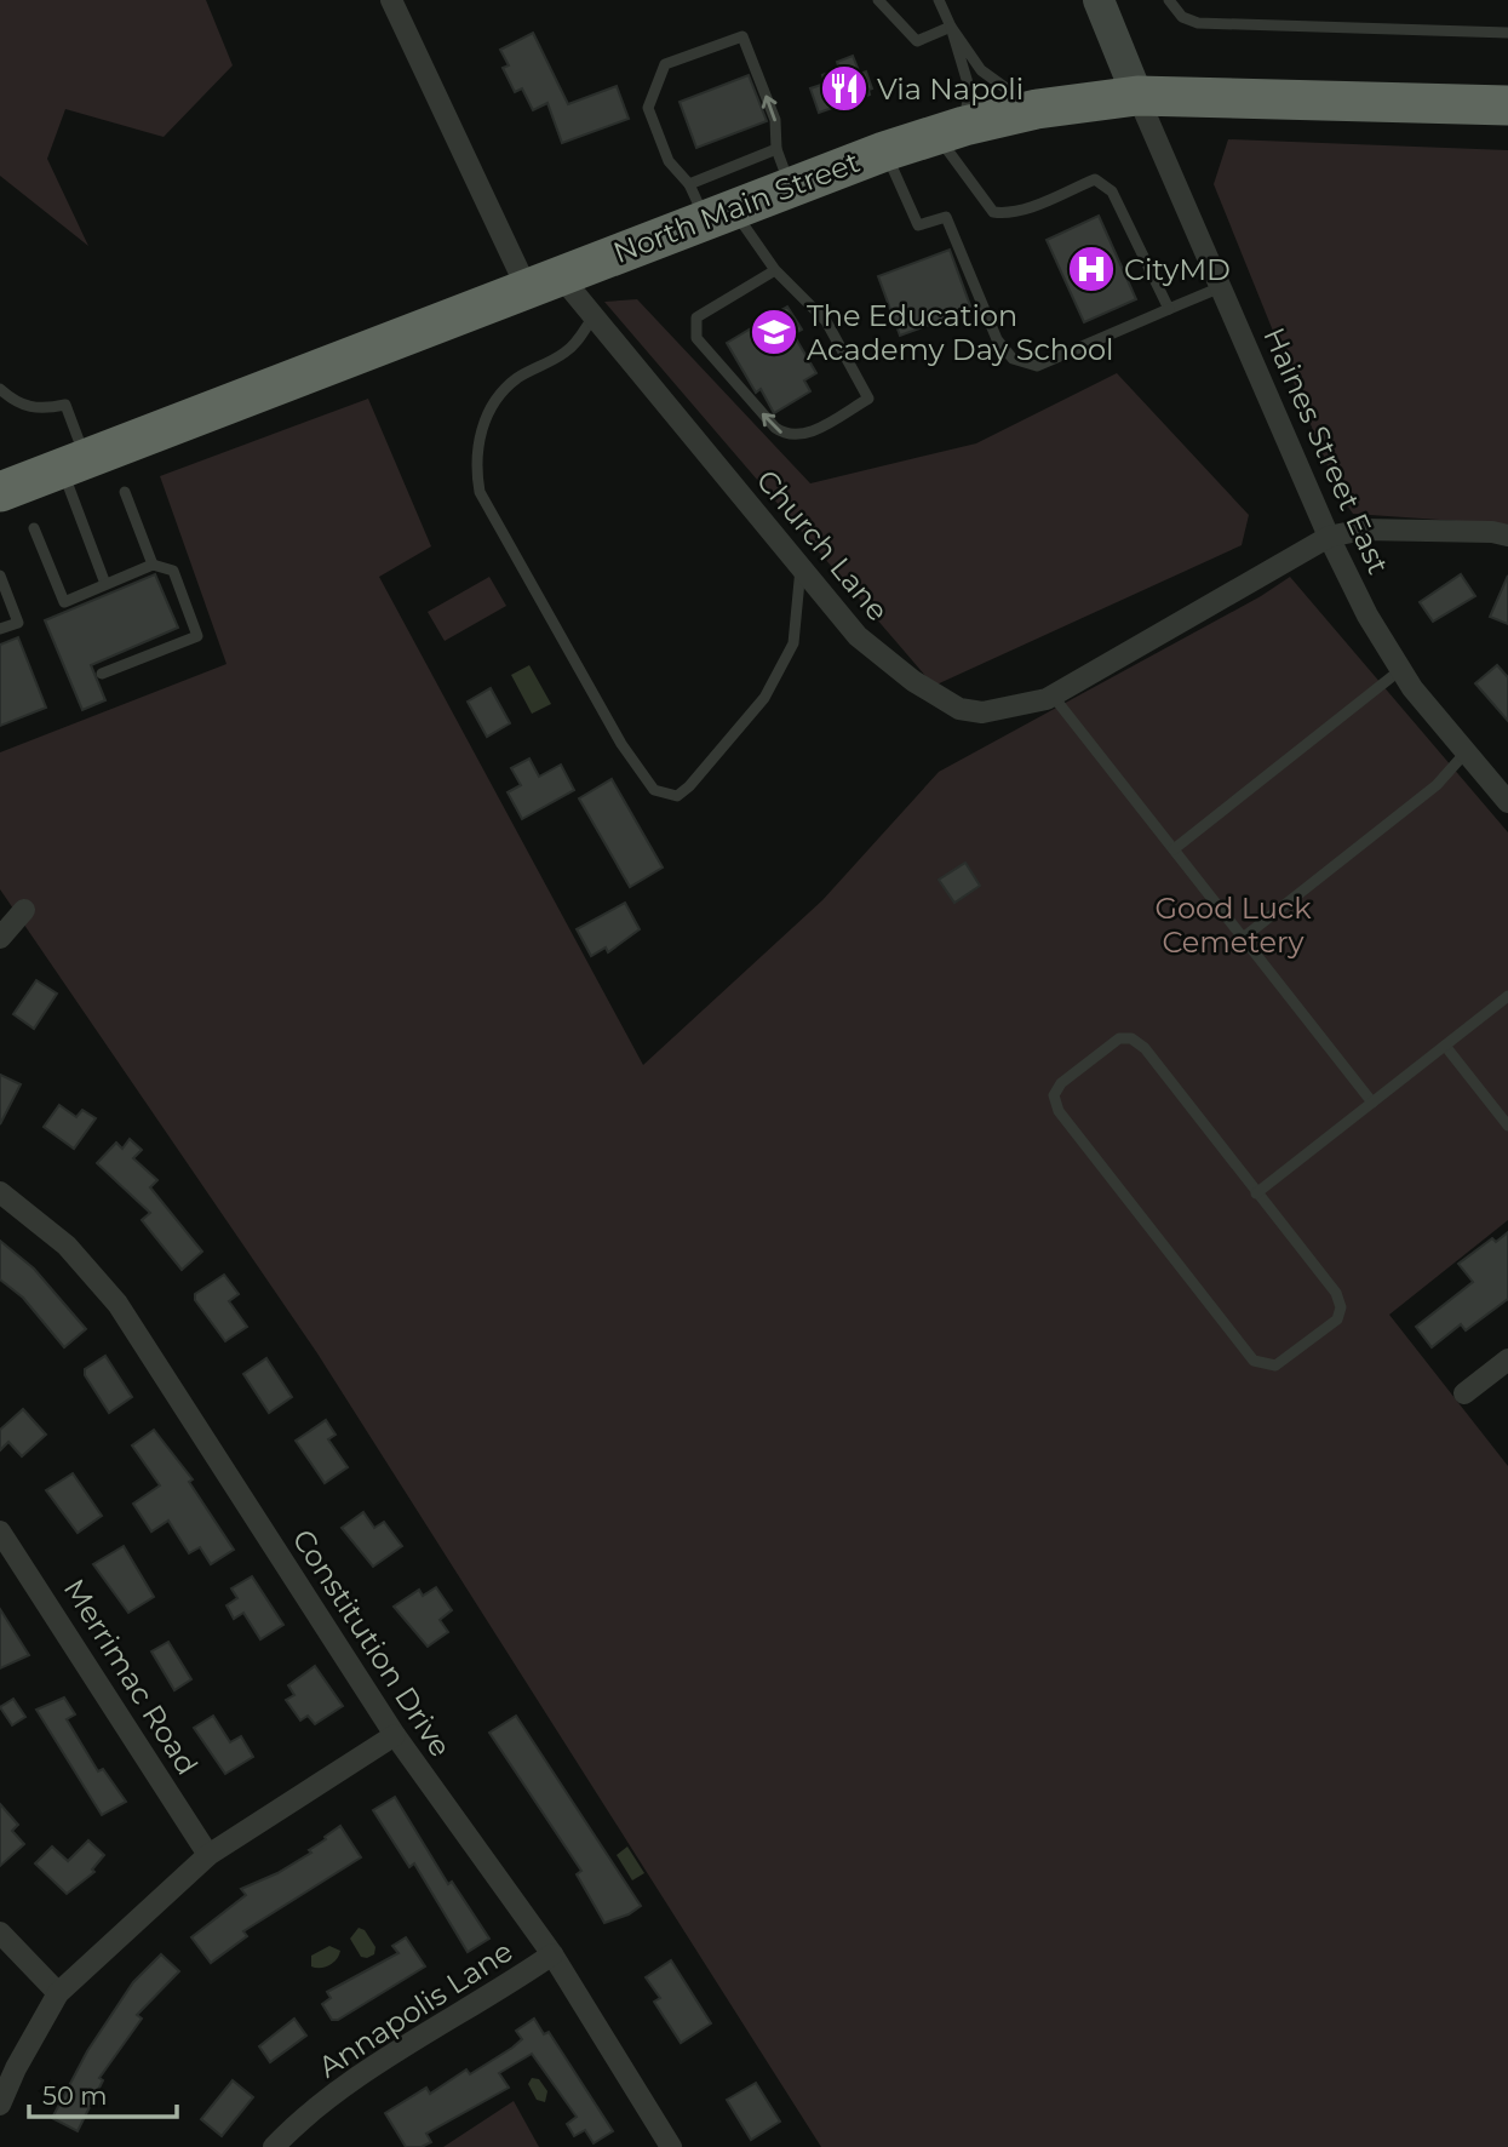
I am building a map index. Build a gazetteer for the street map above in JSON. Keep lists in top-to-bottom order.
{
  "streets": {
    "highway": ["North Main Street"],
    "street": [
      "Haines Street East",
      "Church Lane",
      "Constitution Drive",
      "Merrimac Road",
      "Annapolis Lane"
    ]
  },
  "crossings": [
    ["North Main Street", "Haines Street East"],
    ["North Main Street", "Church Lane"],
    ["Haines Street East", "Church Lane"],
    ["Constitution Drive", "Annapolis Lane"]
  ],
  "parks": ["Good Luck Cemetery"],
  "places": {
    "restaurant": ["Via Napoli"],
    "hospital": ["CityMD"],
    "school or university": ["The Education Academy Day School"]
  },
  "scale_bar": "50 m"
}
